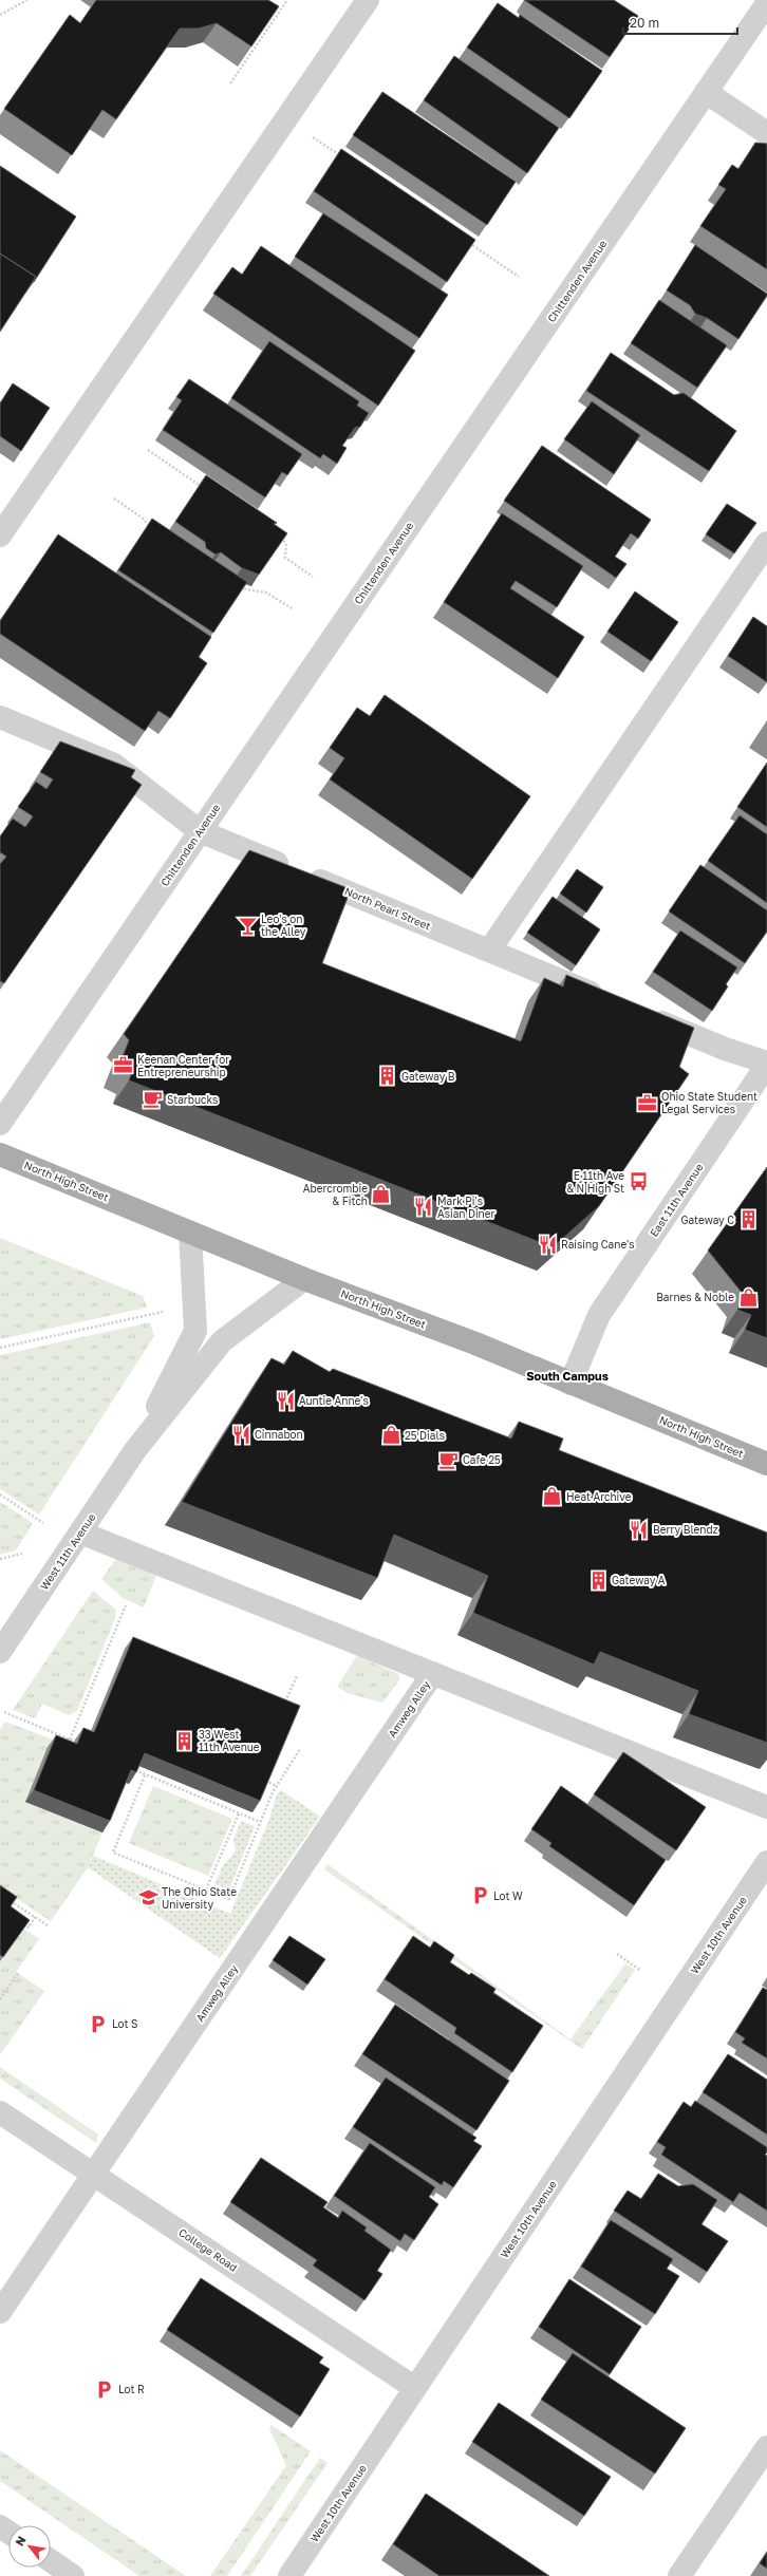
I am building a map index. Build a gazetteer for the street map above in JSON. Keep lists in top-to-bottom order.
{
  "streets": {
    "main road": ["North High Street"],
    "street": [
      "Chittenden Avenue",
      "North Pearl Street",
      "East 11th Avenue",
      "West 11th Avenue",
      "Amweg Alley",
      "West 10th Avenue",
      "College Road"
    ]
  },
  "crossings": [
    ["Chittenden Avenue", "North Pearl Street"],
    ["North High Street", "East 11th Avenue"],
    ["North High Street", "West 11th Avenue"],
    ["Amweg Alley", "College Road"],
    ["West 10th Avenue", "College Road"]
  ],
  "districts": ["South Campus"],
  "places": {
    "bar": ["Leo's on the Alley"],
    "office": ["Keenan Center for Entrepreneurship", "Ohio State Student Legal Services"],
    "building": [
      "Gateway B",
      "Gateway C",
      "Gateway A",
      "33 West 11th Avenue"
    ],
    "cafe": ["Starbucks", "Cafe 25"],
    "bus stop": ["E 11th Ave & N High St"],
    "shop": [
      "Abercrombie & Fitch",
      "Barnes & Noble",
      "25 Dials",
      "Heat Archive"
    ],
    "restaurant": [
      "Mark Pi's Asian Diner",
      "Raising Cane's",
      "Auntie Anne's",
      "Cinnabon",
      "Berry Blendz"
    ],
    "parking": ["Lot W", "Lot S", "Lot R"],
    "school or university": ["The Ohio State University"]
  },
  "scale_bar": "20 m",
  "north": "top left"
}
